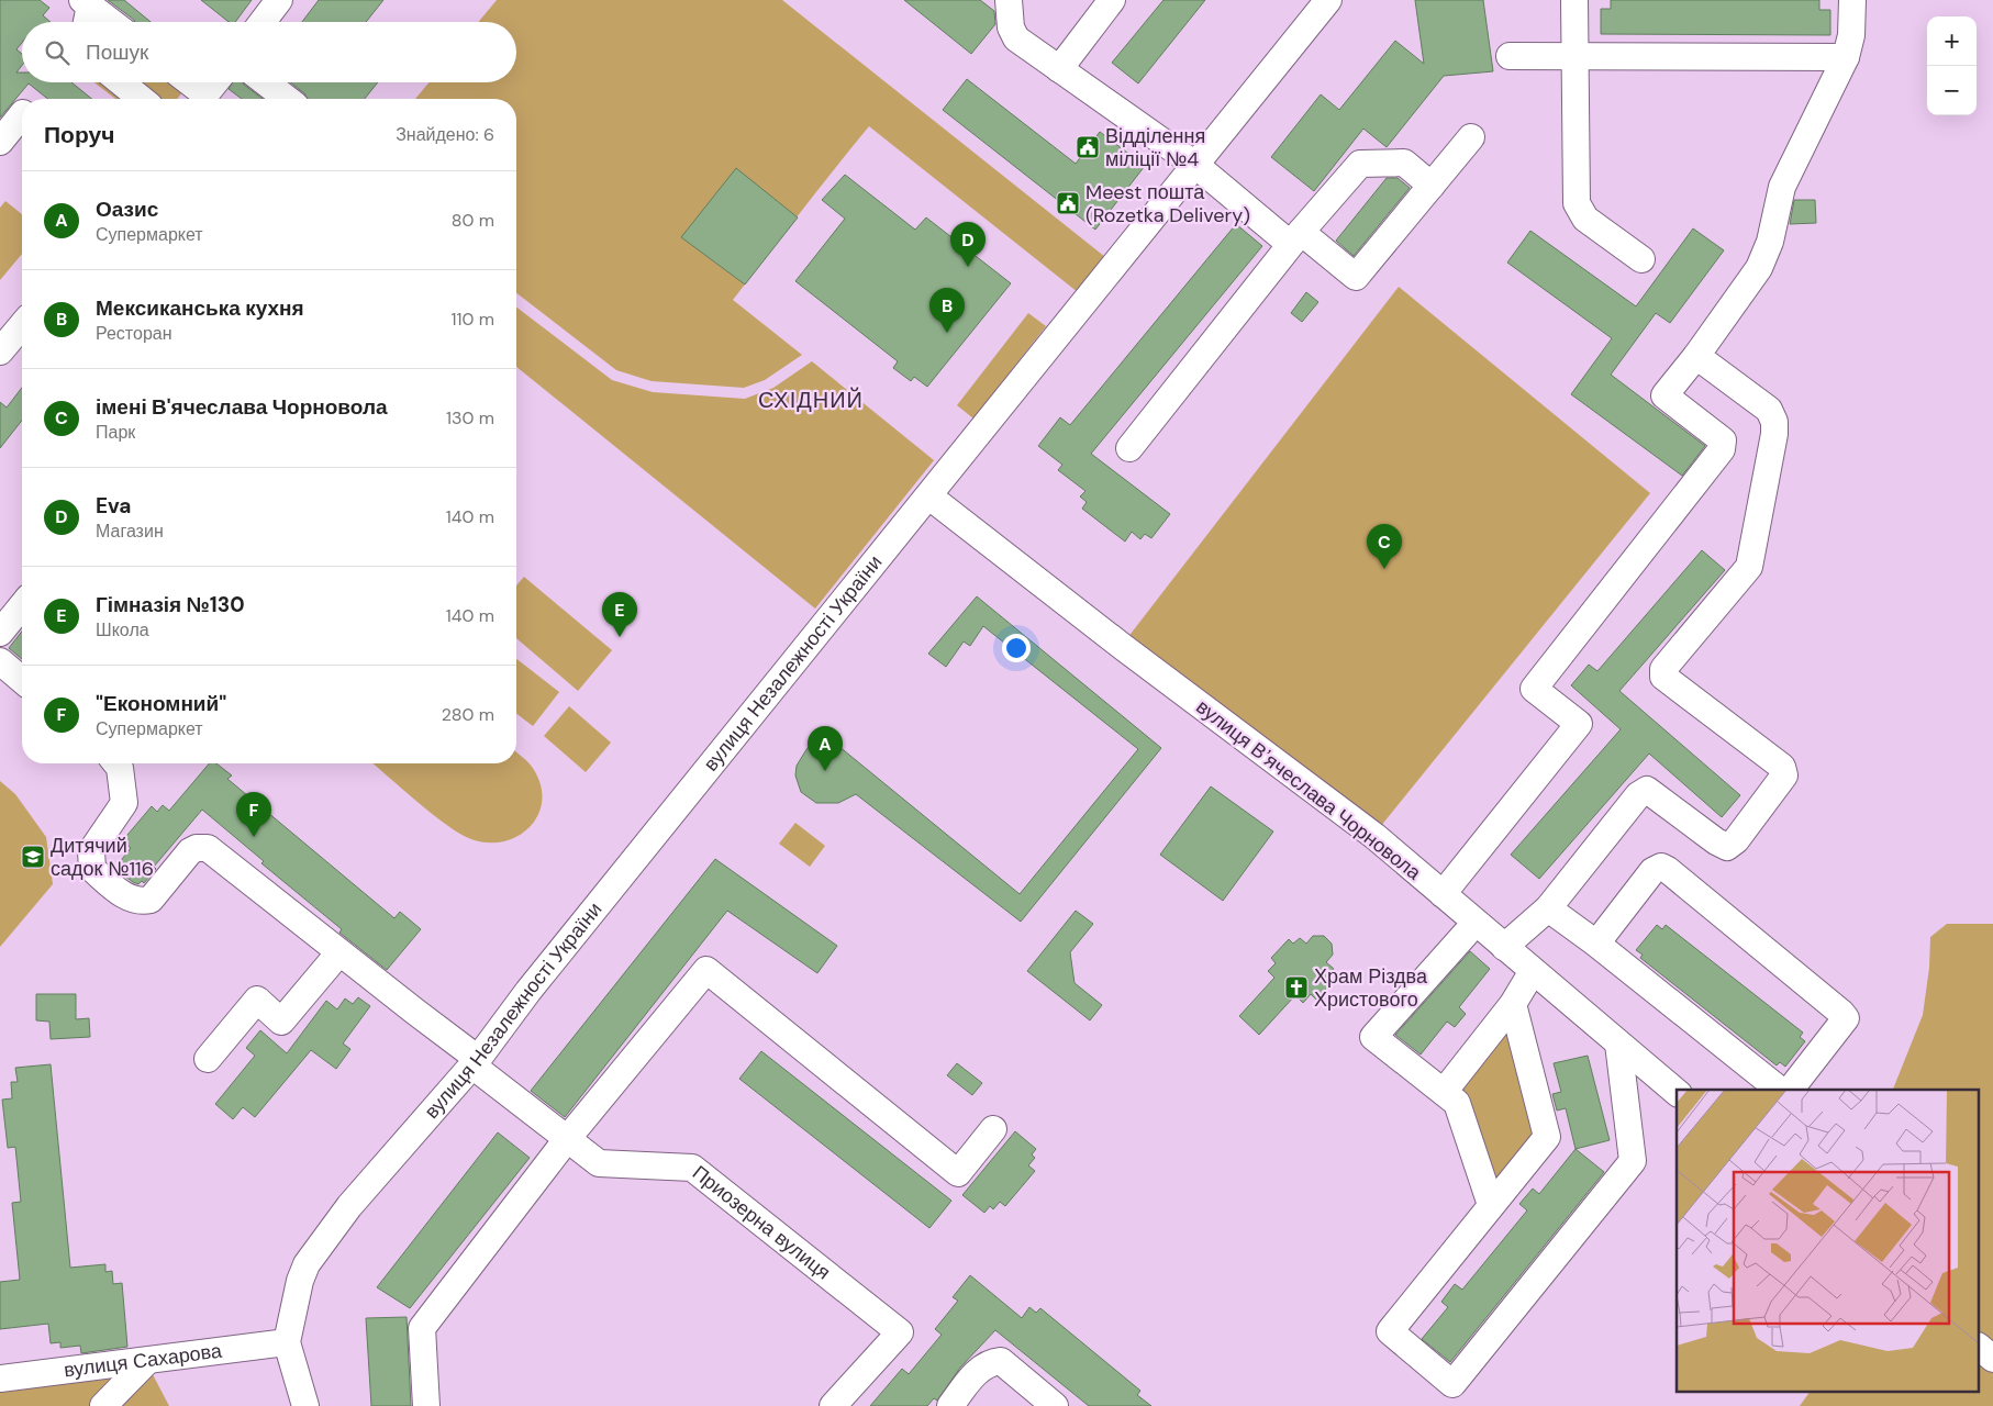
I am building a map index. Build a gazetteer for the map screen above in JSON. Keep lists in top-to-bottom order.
{
  "streets": {
    "street": [
      "вулиця Незалежності України",
      "вулиця Вʼячеслава Чорновола",
      "Приозерна вулиця",
      "вулиця Сахарова"
    ]
  },
  "crossings": [
    ["вулиця Незалежності України", "вулиця Вʼячеслава Чорновола"],
    ["вулиця Незалежності України", "Приозерна вулиця"],
    ["вулиця Незалежності України", "вулиця Сахарова"]
  ],
  "districts": ["СХІДНИЙ"],
  "places": {
    "public building": ["Відділення міліції №4", "Meest пошта (Rozetka Delivery)"],
    "school or university": ["Дитячий садок №116"],
    "church": ["Храм Різдва Христового"]
  },
  "page": {
    "map_buttons": ["+", "−"],
    "search": "Пошук",
    "heading": ["Поруч", "Знайдено: 6"],
    "list": [
      {
        "mark": "A",
        "name": "Оазис",
        "note": "Супермаркет",
        "value": "80 m"
      },
      {
        "mark": "B",
        "name": "Мексиканська кухня",
        "note": "Ресторан",
        "value": "110 m"
      },
      {
        "mark": "C",
        "name": "імені В'ячеслава Чорновола",
        "note": "Парк",
        "value": "130 m"
      },
      {
        "mark": "D",
        "name": "Eva",
        "note": "Магазин",
        "value": "140 m"
      },
      {
        "mark": "E",
        "name": "Гімназія №130",
        "note": "Школа",
        "value": "140 m"
      },
      {
        "mark": "F",
        "name": "\"Економний\"",
        "note": "Супермаркет",
        "value": "280 m"
      }
    ],
    "pins": [
      "D",
      "B",
      "C",
      "E",
      "A",
      "F"
    ]
  }
}
